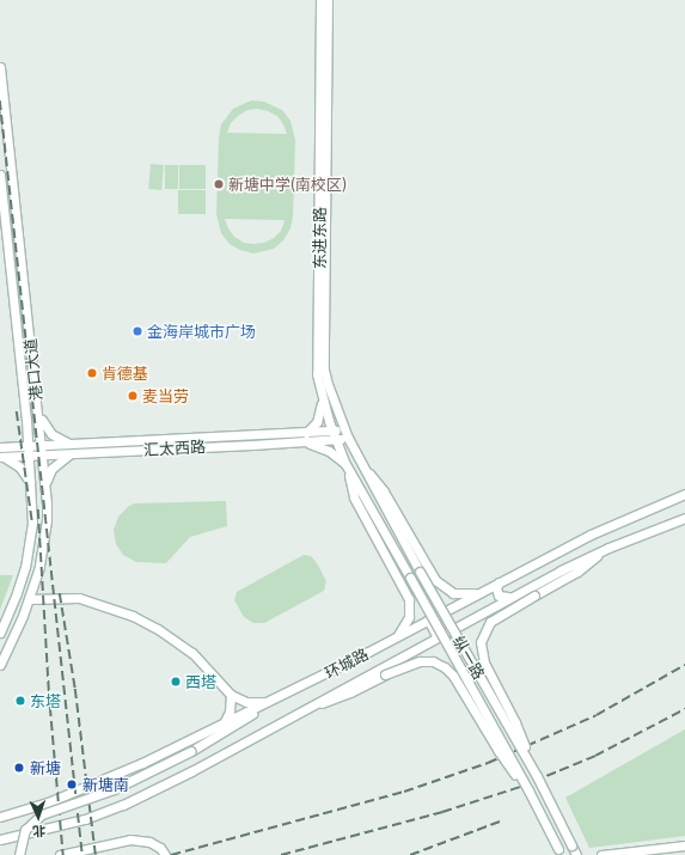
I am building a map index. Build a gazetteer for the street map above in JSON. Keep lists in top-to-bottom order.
{
  "streets": {
    "main road": [
      "东进东路",
      "港口大道",
      "汇太西路",
      "纵一路",
      "环城路"
    ]
  },
  "crossings": [
    ["东进东路", "汇太西路"],
    ["东进东路", "纵一路"],
    ["港口大道", "汇太西路"]
  ],
  "places": [
    "新塘中学(南校区)",
    "金海岸城市广场",
    "肯德基",
    "麦当劳",
    "西塔",
    "东塔",
    "新塘",
    "新塘南"
  ],
  "north": "bottom"
}
